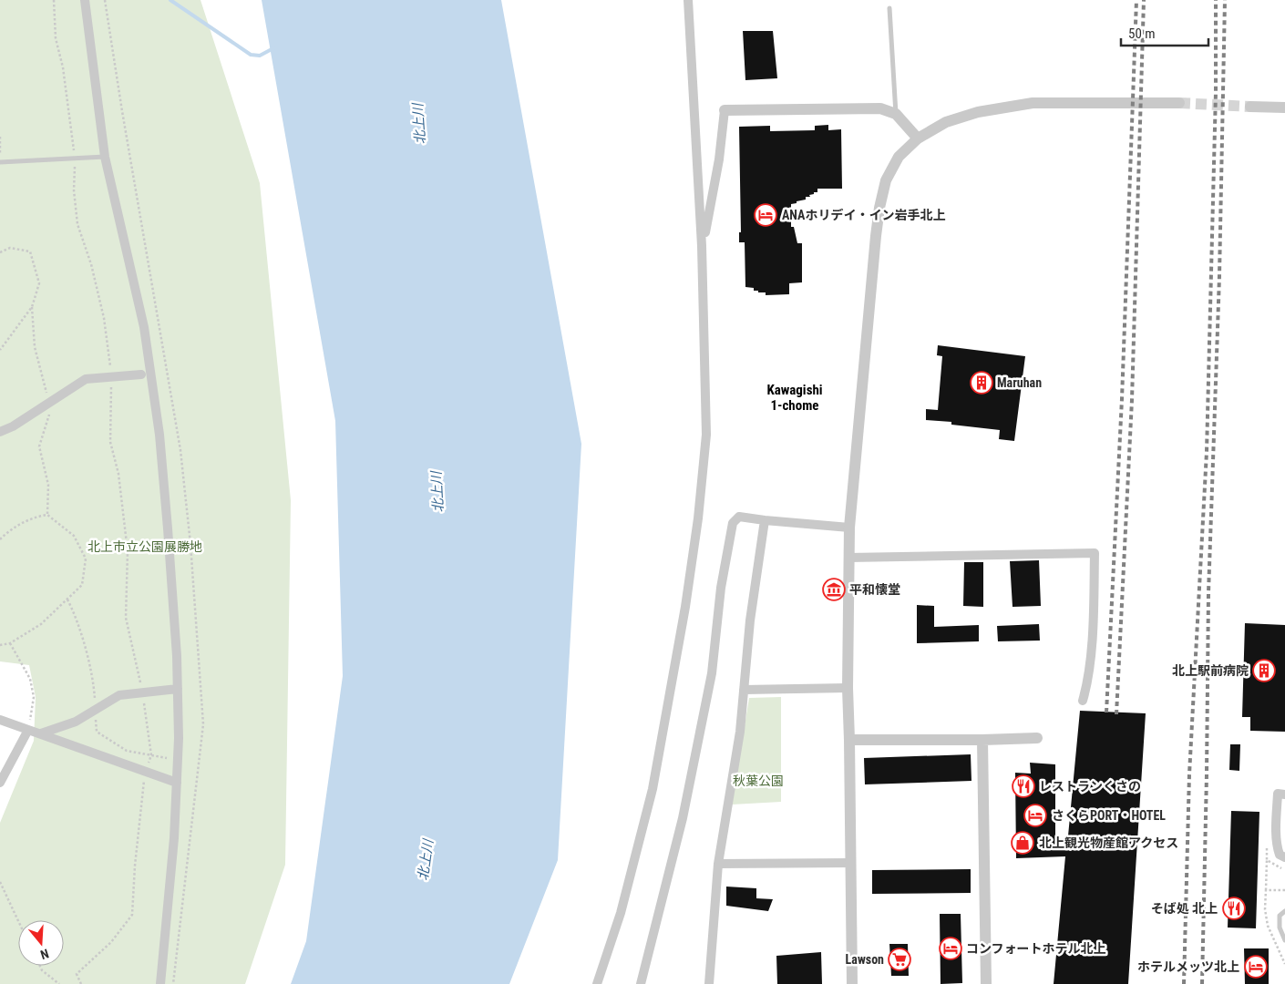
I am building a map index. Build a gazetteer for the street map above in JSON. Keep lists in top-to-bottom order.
{
  "districts": ["Kawagishi 1-chome"],
  "water": ["北上川"],
  "parks": ["北上市立公園展勝地", "秋葉公園"],
  "places": {
    "hotel": [
      "ANAホリデイ・イン岩手北上",
      "さくらPORT・HOTEL",
      "コンフォートホテル北上",
      "ホテルメッツ北上"
    ],
    "building": ["Maruhan", "北上駅前病院"],
    "museum": ["平和懐堂"],
    "restaurant": ["レストランくさの", "そば処 北上"],
    "shop": ["北上観光物産館アクセス"],
    "supermarket": ["Lawson"]
  },
  "scale_bar": "50 m",
  "north": "bottom"
}
